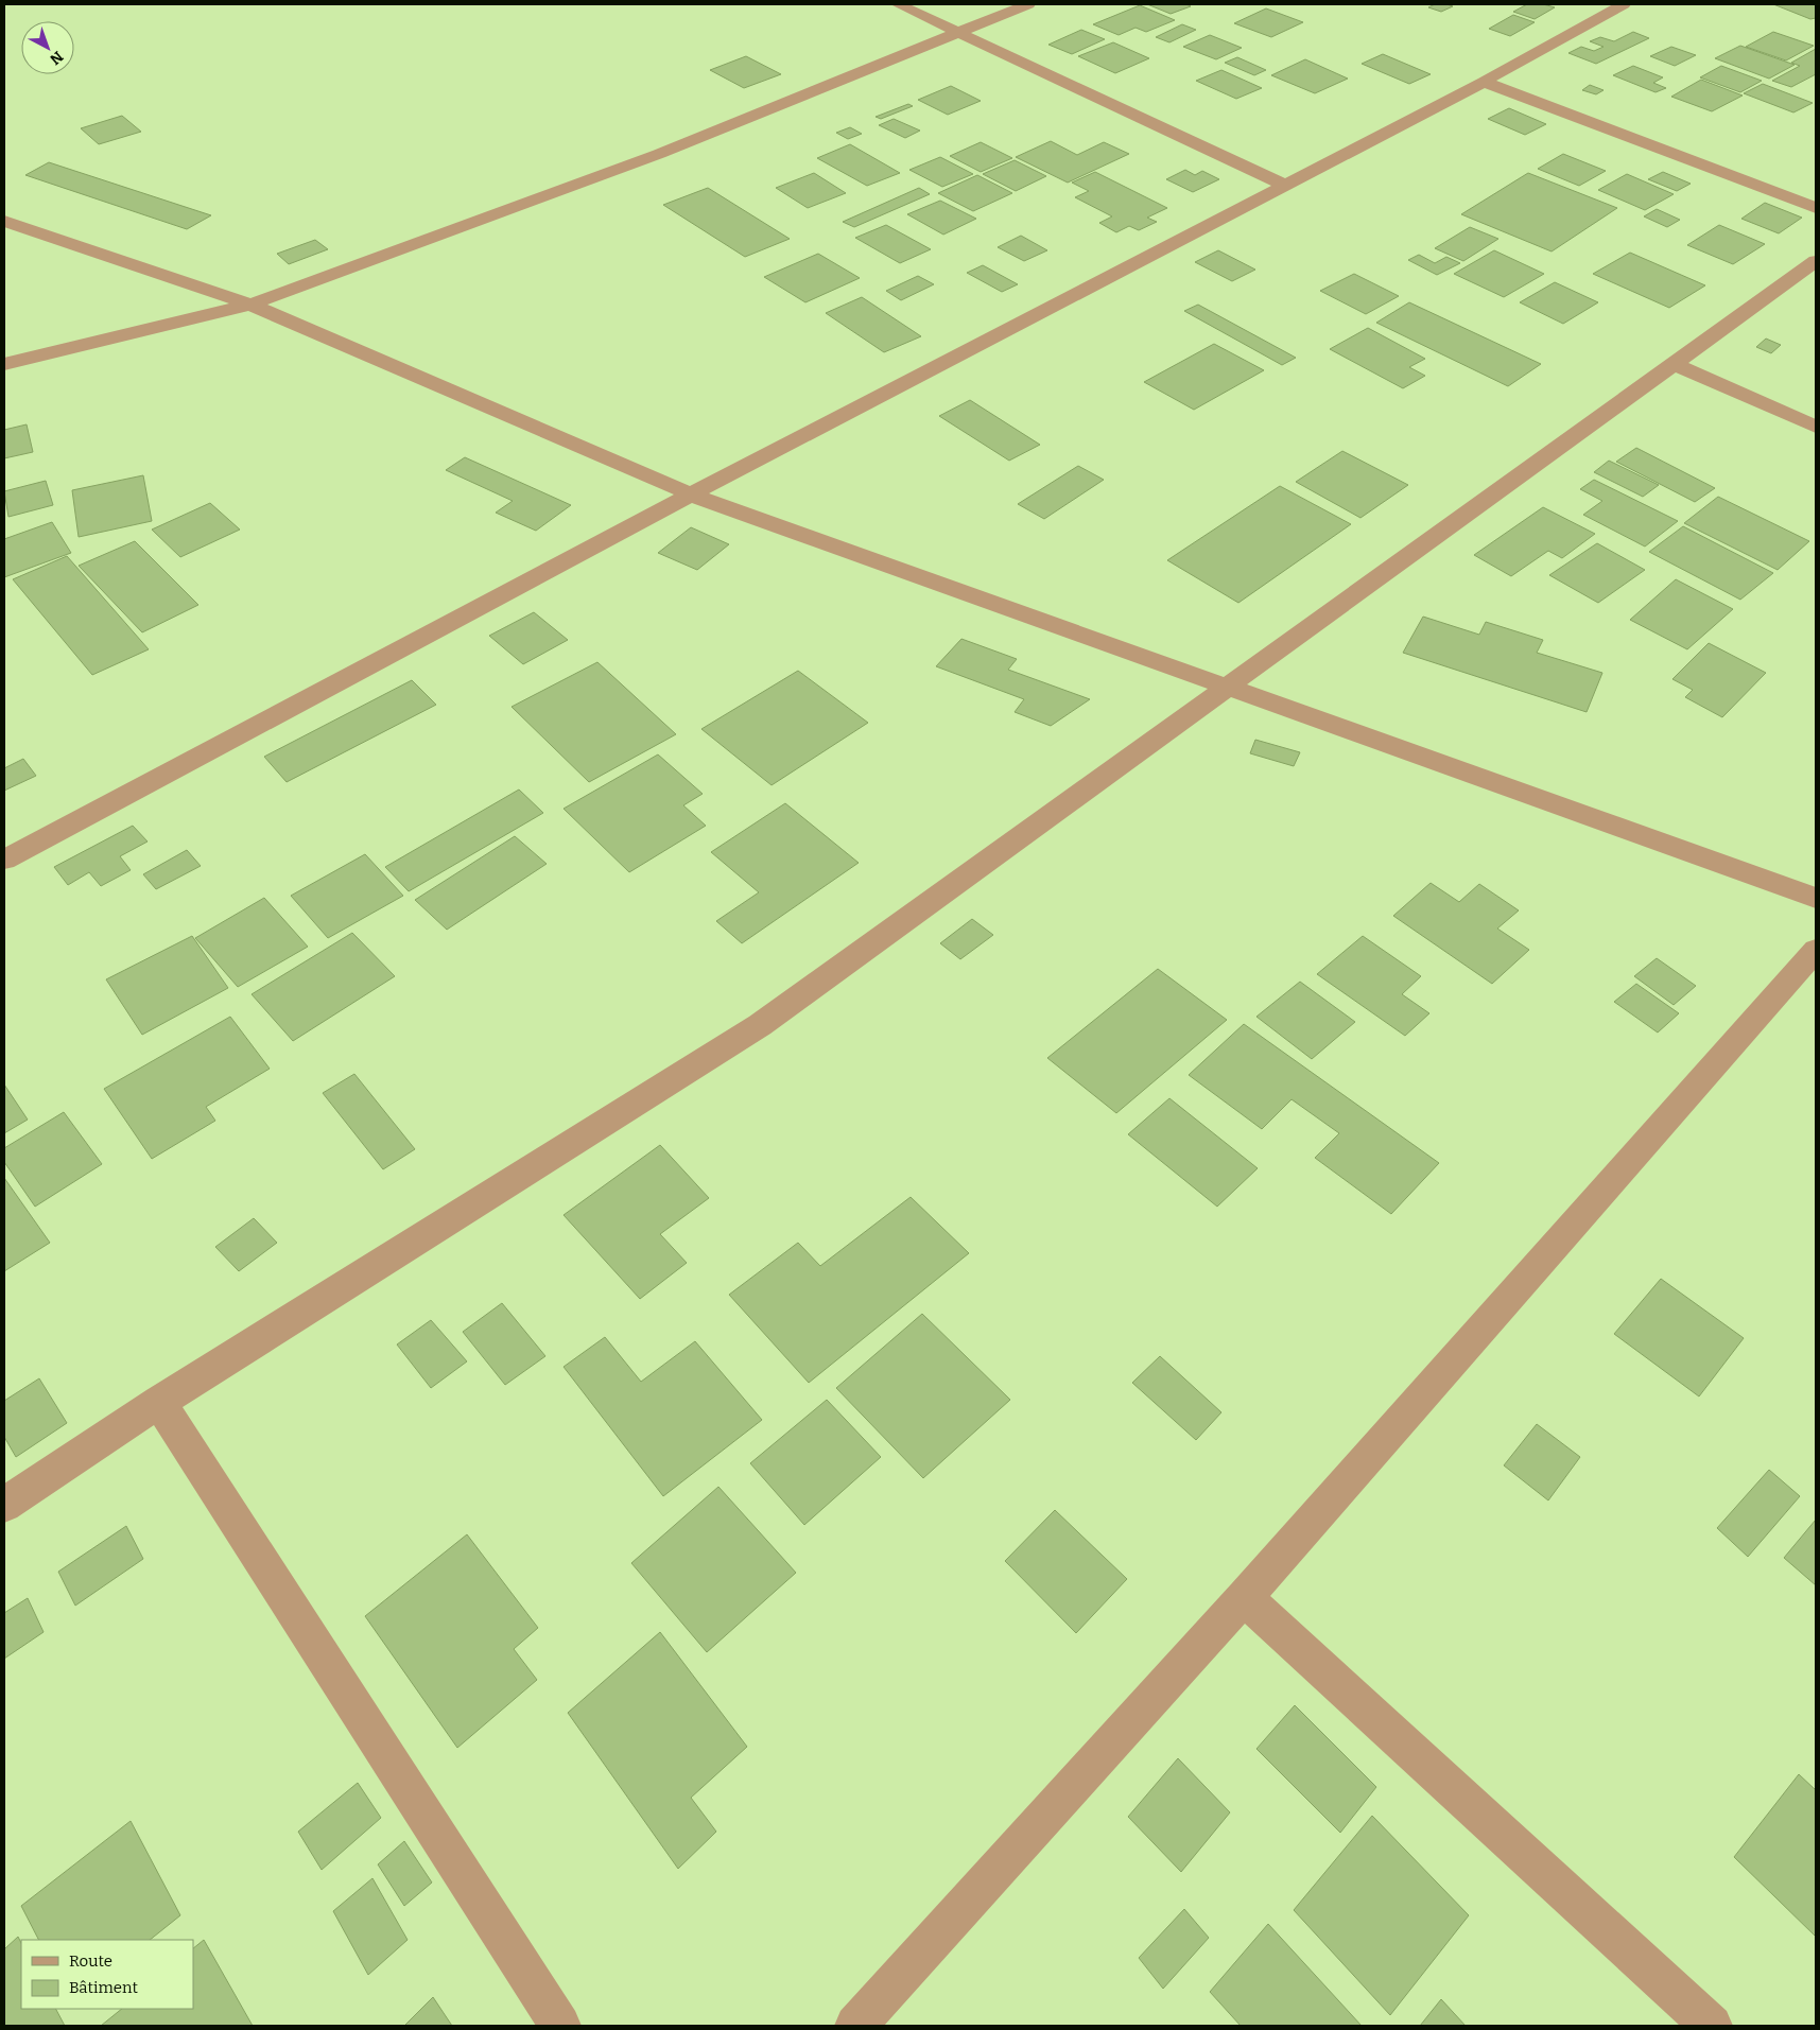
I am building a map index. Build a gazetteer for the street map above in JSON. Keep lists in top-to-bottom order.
{
  "legend": ["Route", "Bâtiment"],
  "north": "bottom right"
}
